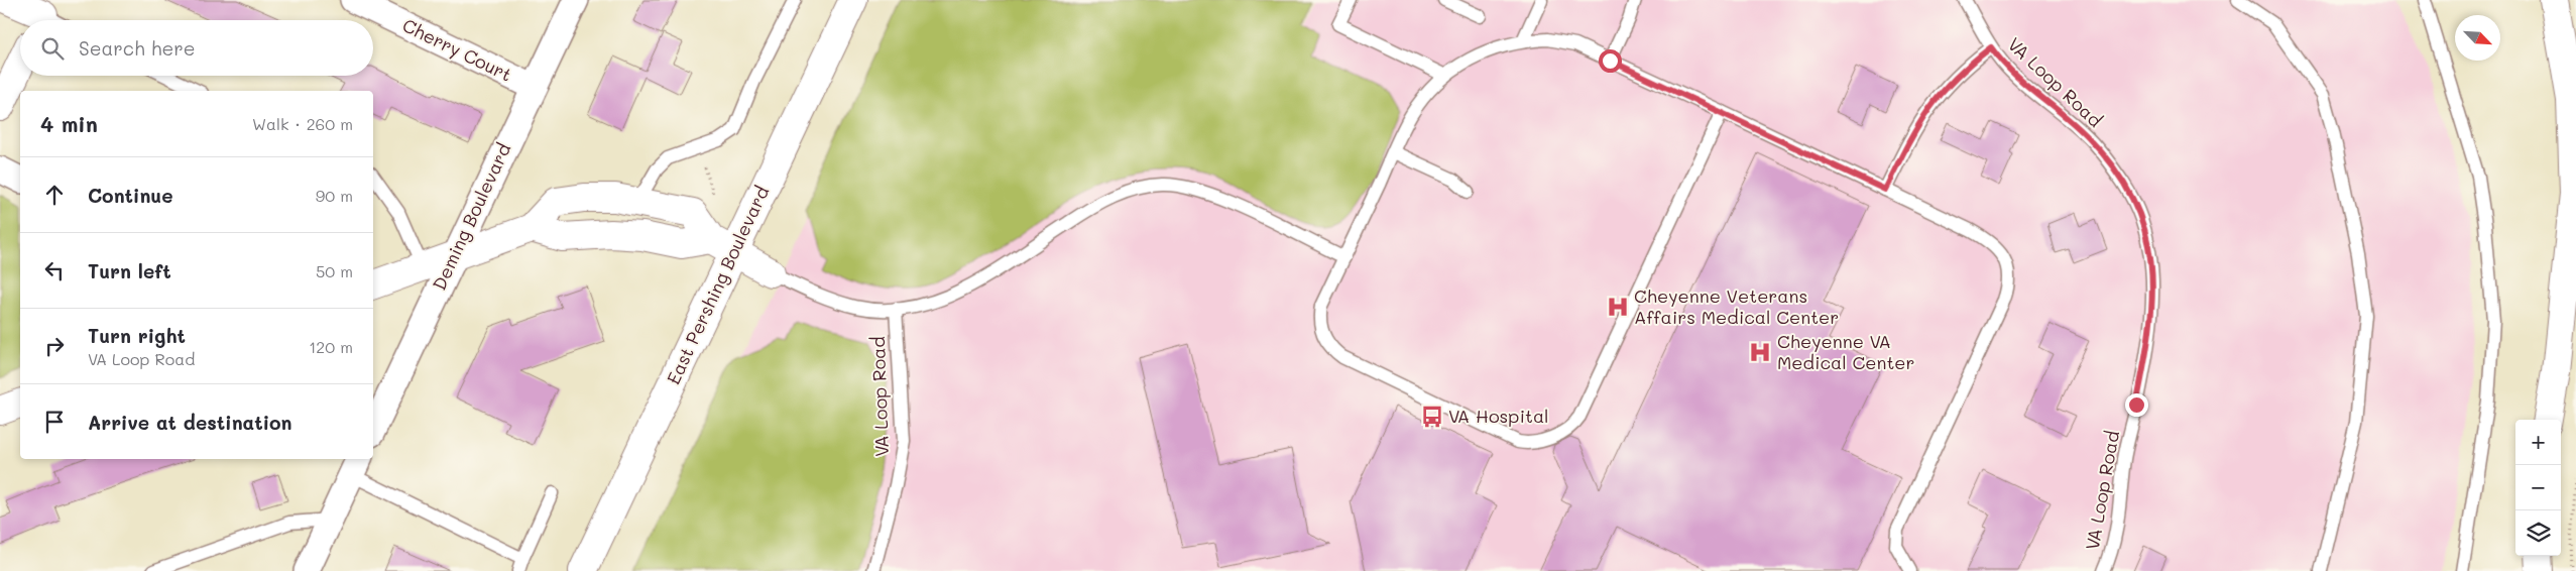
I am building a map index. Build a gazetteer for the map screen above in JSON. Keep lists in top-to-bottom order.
{
  "streets": {
    "main road": ["East Pershing Boulevard"],
    "street": ["Cherry Court", "Deming Boulevard"],
    "lane": ["VA Loop Road"]
  },
  "crossings": [
    ["Cherry Court", "Deming Boulevard"]
  ],
  "places": {
    "hospital": ["Cheyenne Veterans Affairs Medical Center", "Cheyenne VA Medical Center"],
    "bus stop": ["VA Hospital"]
  },
  "north": "bottom right",
  "page": {
    "search": "Search here",
    "heading": ["4 min", "Walk · 260 m"],
    "list": [
      ["Continue", "90 m"],
      ["Turn left", "50 m"],
      ["Turn right", "VA Loop Road", "120 m"],
      "Arrive at destination"
    ],
    "map_buttons": ["+", "−"]
  }
}
